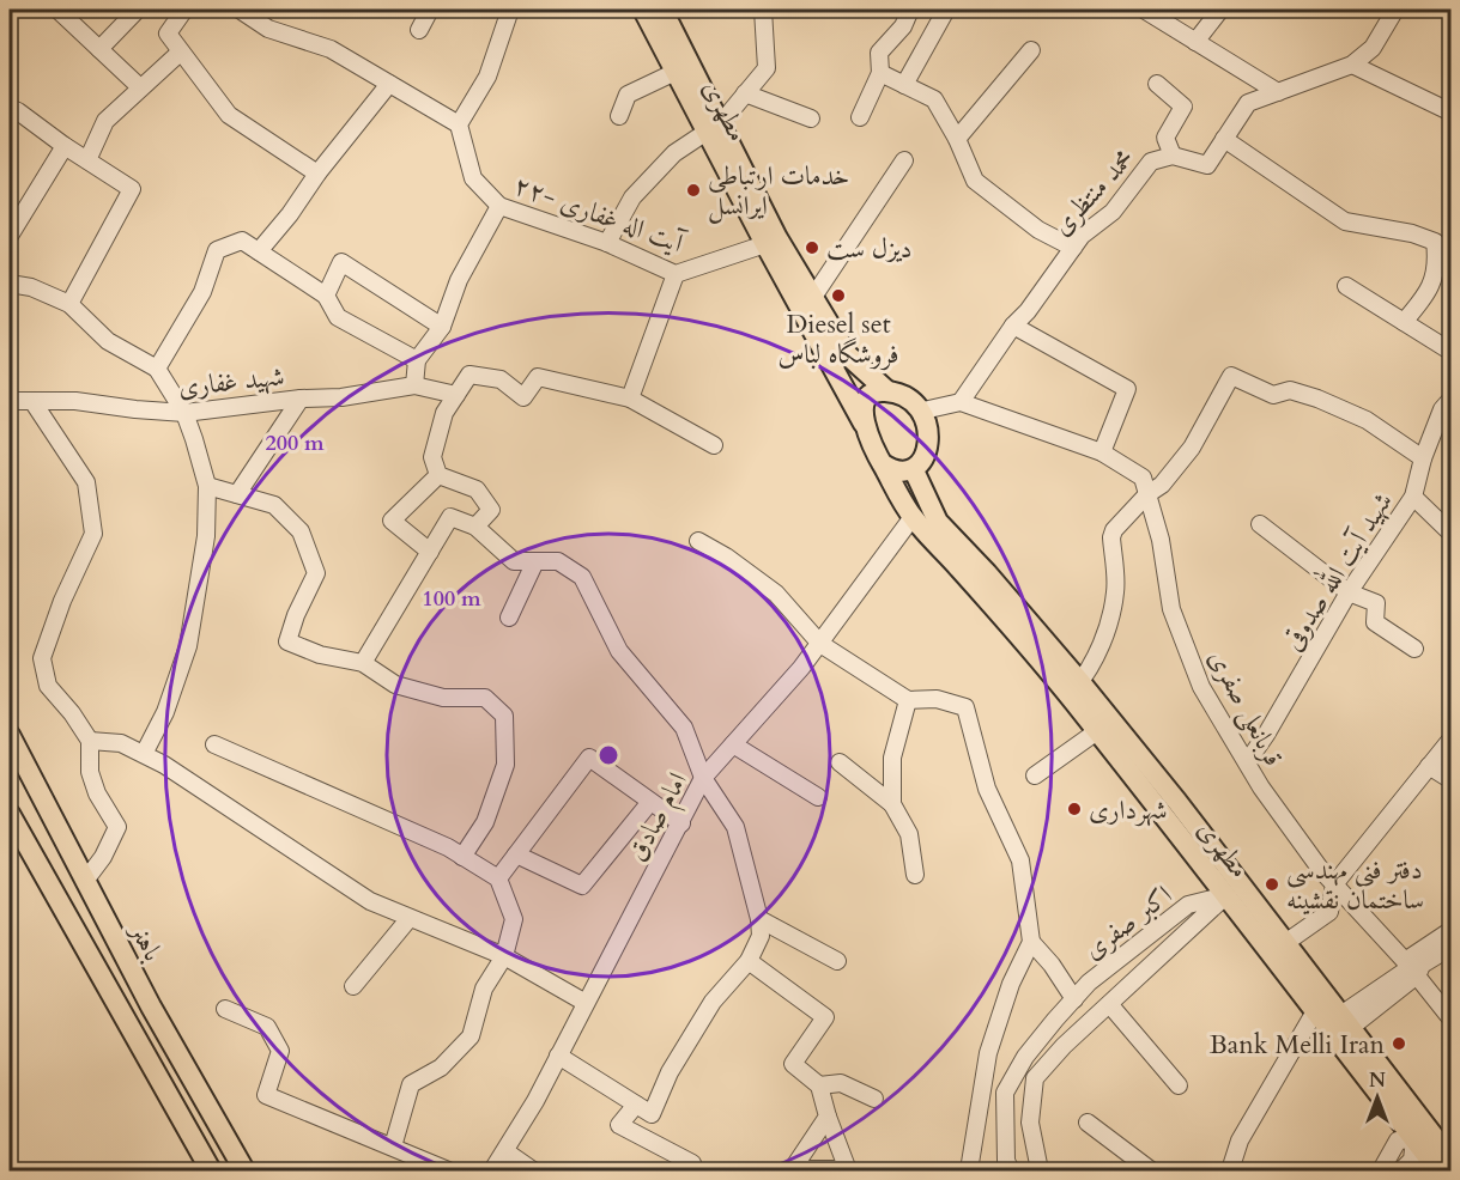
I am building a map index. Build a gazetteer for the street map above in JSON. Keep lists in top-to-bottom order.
{
  "streets": {
    "main road": ["مطهری", "باهنر"],
    "street": [
      "محمد منتظری",
      "۲۲- آیت اله غفاری",
      "شهید غفاری",
      "شهید آیت الله صدوقی",
      "قربانعلی صفری",
      "امام صادق",
      "اکبر صفری"
    ]
  },
  "crossings": [
    ["مطهری", "۲۲- آیت اله غفاری"],
    ["مطهری", "امام صادق"],
    ["مطهری", "اکبر صفری"],
    ["محمد منتظری", "قربانعلی صفری"],
    ["شهید آیت الله صدوقی", "قربانعلی صفری"]
  ],
  "places": [
    "خدمات ارتباطی ایرانسل",
    "دیزل ست",
    "Diesel set فروشگاه لباس",
    "شهرداری",
    "دفتر فنی مهندسی ساختمان نقشینه",
    "Bank Melli Iran"
  ],
  "north": "top",
  "rings": ["200 m", "100 m"]
}
